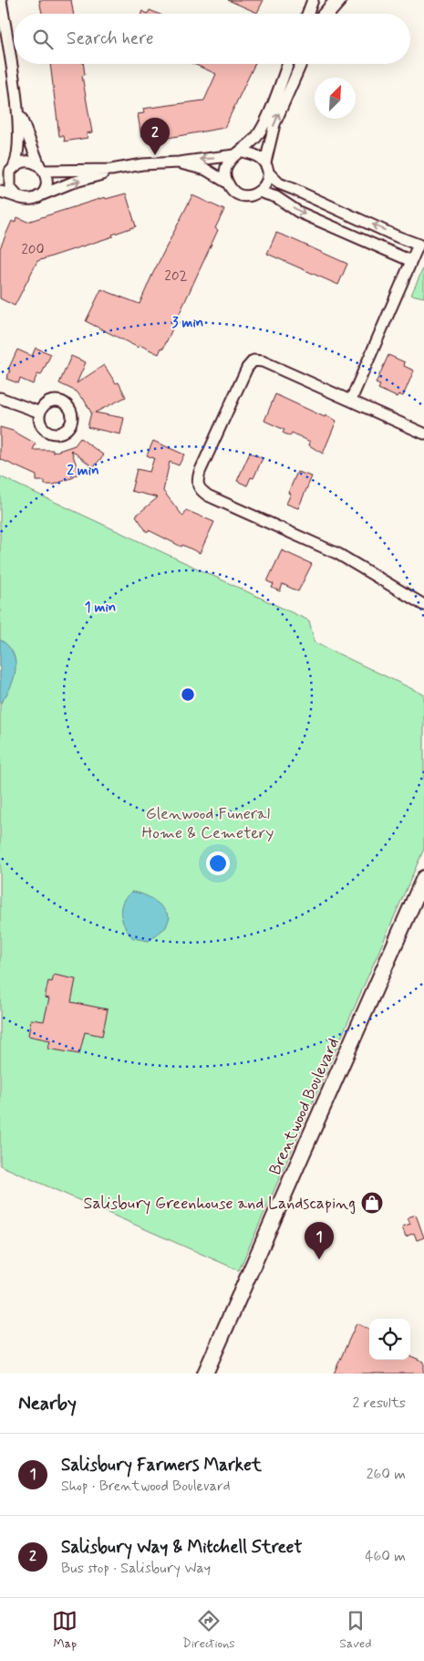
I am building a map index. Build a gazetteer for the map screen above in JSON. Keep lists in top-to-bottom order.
{
  "streets": {
    "street": ["Brentwood Boulevard"]
  },
  "parks": ["Glenwood Funeral Home & Cemetery"],
  "places": {
    "shop": ["Salisbury Greenhouse and Landscaping"]
  },
  "house_numbers": ["200", "202"],
  "north": "top right",
  "page": {
    "search": "Search here",
    "pins": ["2", "1"],
    "heading": ["Nearby", "2 results"],
    "list": [
      {
        "mark": "1",
        "name": "Salisbury Farmers Market",
        "note": "Shop · Brentwood Boulevard",
        "value": "260 m"
      },
      {
        "mark": "2",
        "name": "Salisbury Way & Mitchell Street",
        "note": "Bus stop · Salisbury Way",
        "value": "460 m"
      }
    ],
    "nav": ["Map", "Directions", "Saved"]
  },
  "rings": ["3 min", "2 min", "1 min"]
}
